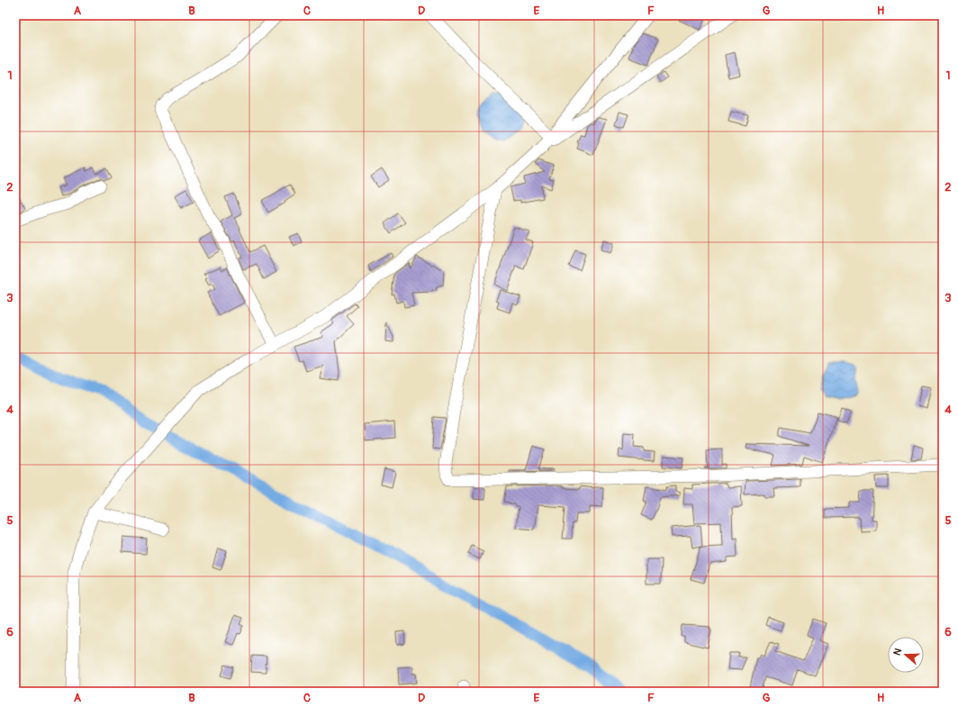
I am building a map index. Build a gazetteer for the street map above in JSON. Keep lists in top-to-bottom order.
{
  "north": "left",
  "grid": {
    "columns": [
      "A",
      "B",
      "C",
      "D",
      "E",
      "F",
      "G",
      "H"
    ],
    "rows": [
      "1",
      "2",
      "3",
      "4",
      "5",
      "6"
    ]
  }
}
